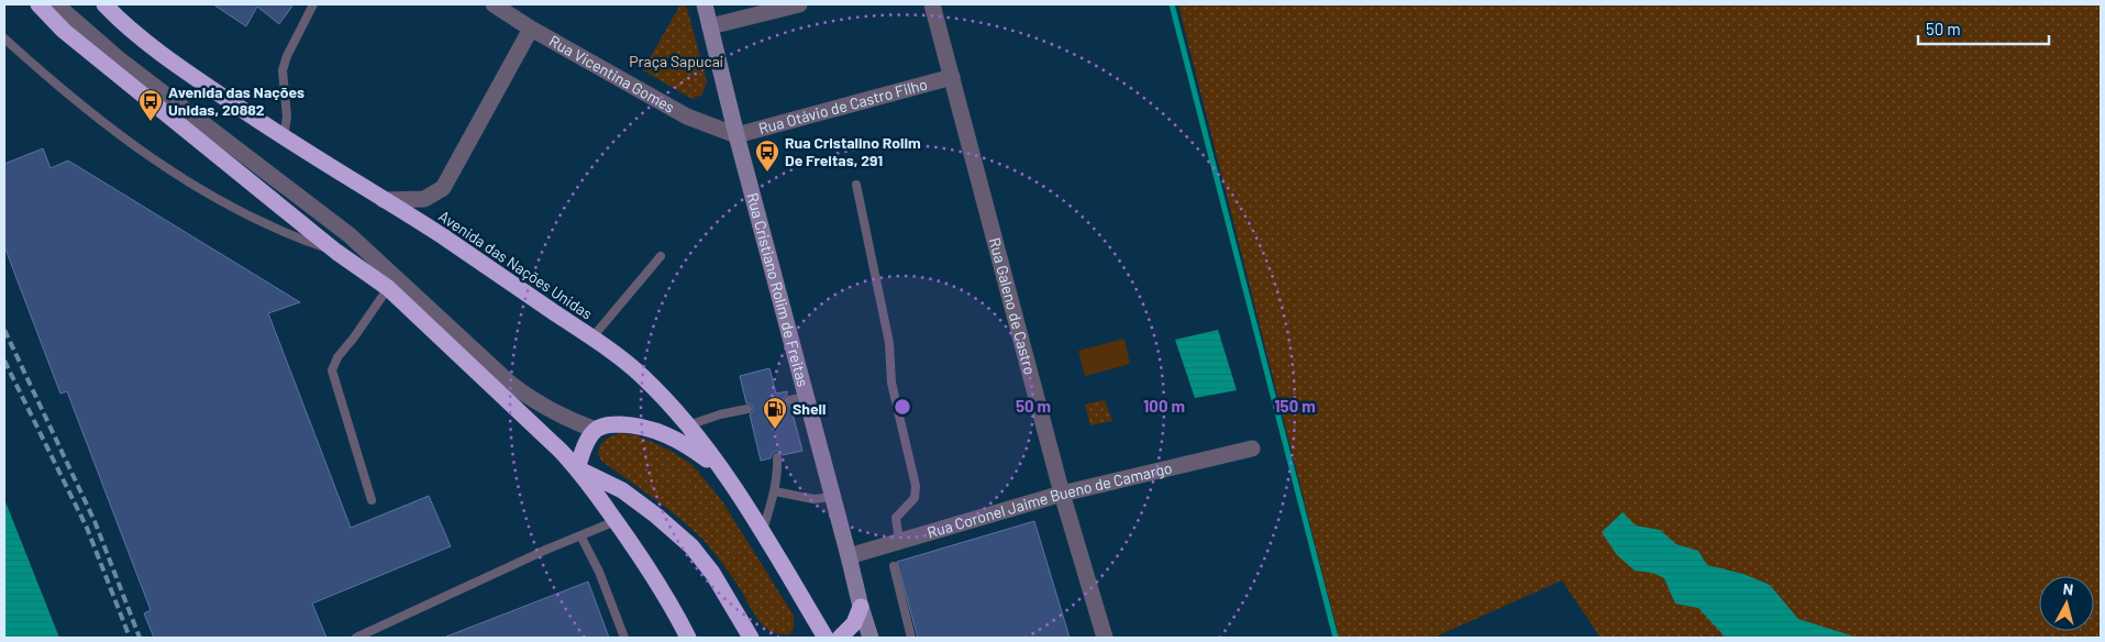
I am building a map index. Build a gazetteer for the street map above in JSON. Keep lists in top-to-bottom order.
{
  "streets": {
    "highway": ["Avenida das Nações Unidas"],
    "street": [
      "Rua Vicentina Gomes",
      "Rua Otávio de Castro Filho",
      "Rua Cristiano Rolim de Freitas",
      "Rua Galeno de Castro",
      "Rua Coronel Jaime Bueno de Camargo"
    ]
  },
  "crossings": [
    ["Rua Vicentina Gomes", "Rua Otávio de Castro Filho"],
    ["Rua Vicentina Gomes", "Rua Cristiano Rolim de Freitas"],
    ["Rua Otávio de Castro Filho", "Rua Cristiano Rolim de Freitas"],
    ["Rua Otávio de Castro Filho", "Rua Galeno de Castro"],
    ["Rua Cristiano Rolim de Freitas", "Rua Coronel Jaime Bueno de Camargo"],
    ["Rua Galeno de Castro", "Rua Coronel Jaime Bueno de Camargo"]
  ],
  "parks": ["Praça Sapucaí"],
  "places": {
    "bus stop": ["Avenida das Nações Unidas, 20882", "Rua Cristalino Rolim De Freitas, 291"],
    "fuel station": ["Shell"]
  },
  "scale_bar": "50 m",
  "north": "top",
  "rings": ["50 m", "100 m", "150 m"]
}
